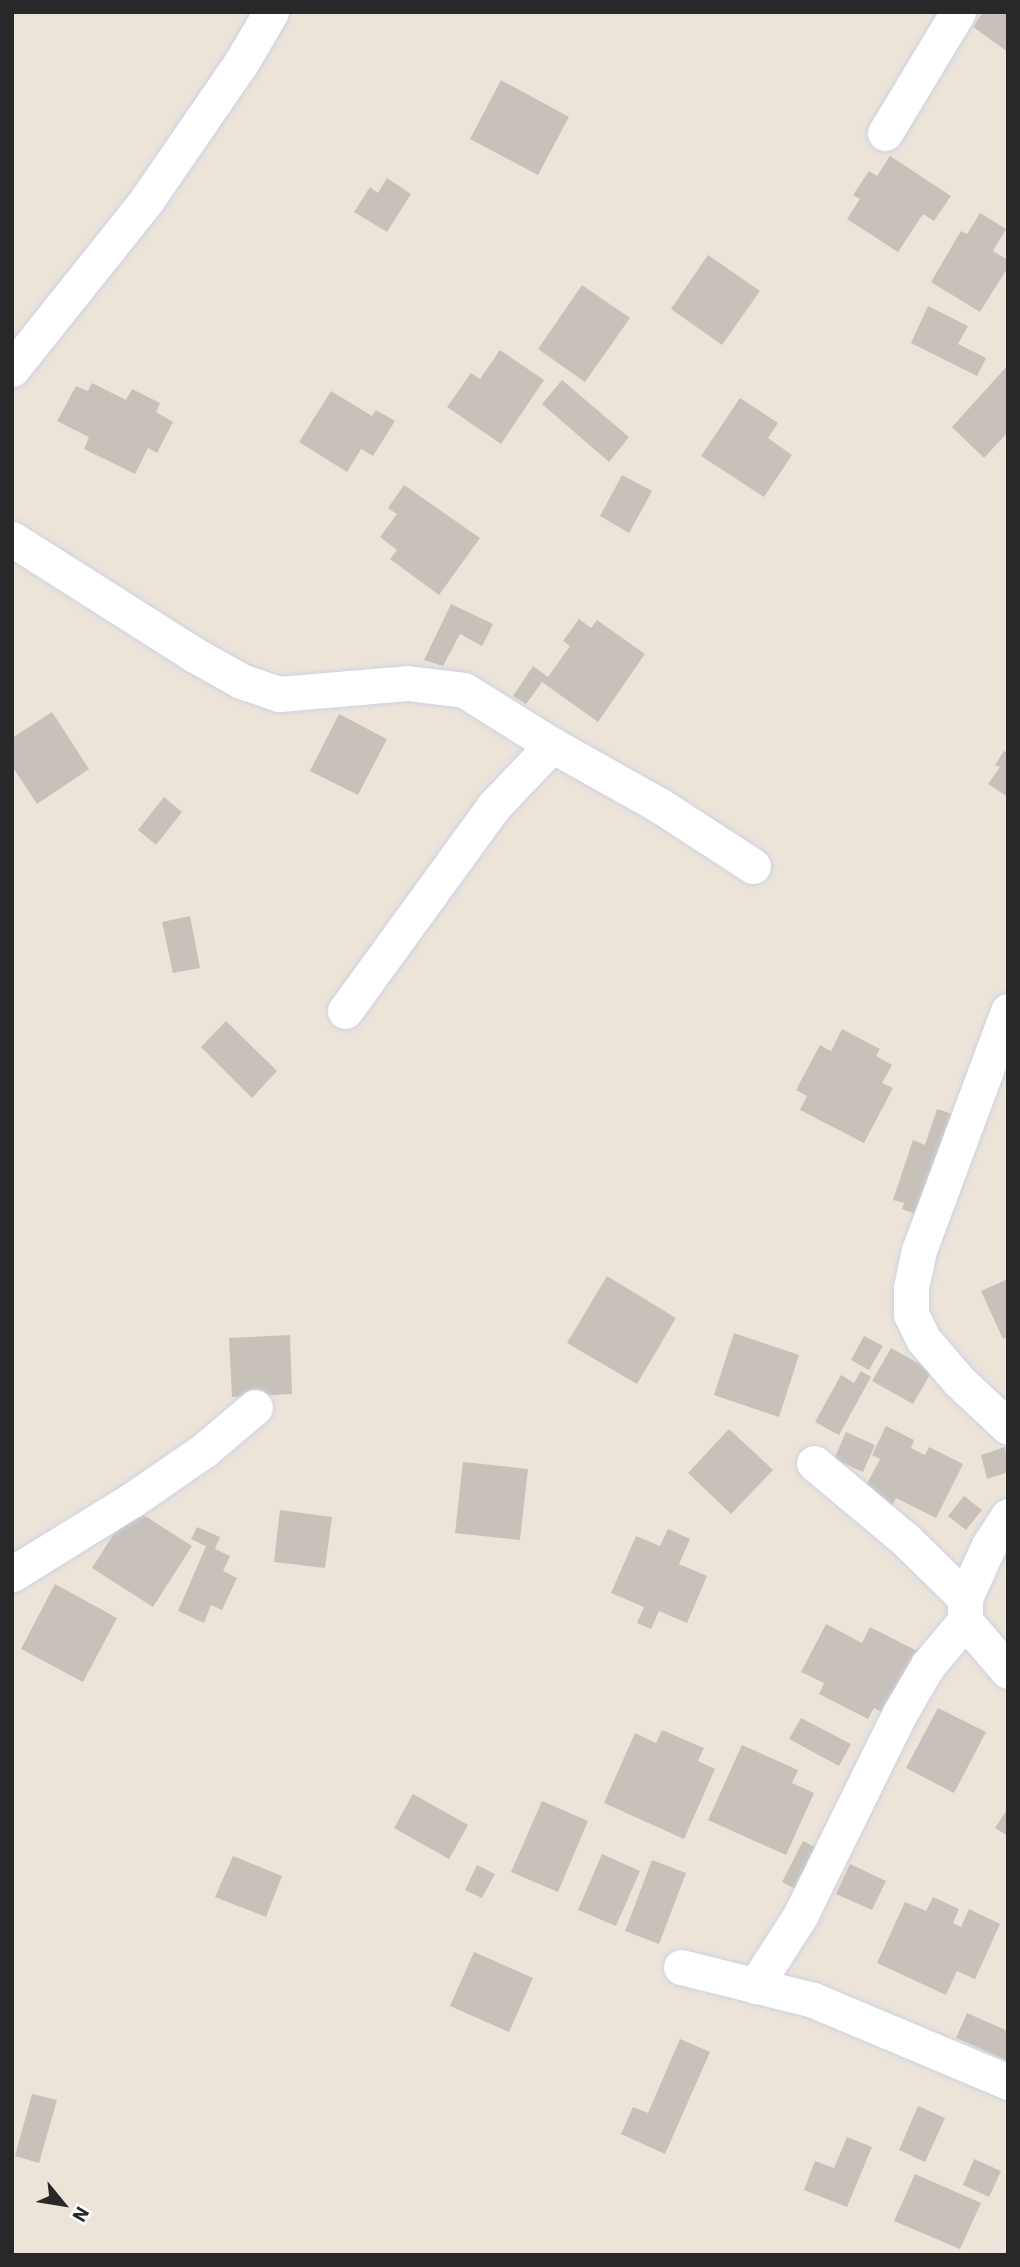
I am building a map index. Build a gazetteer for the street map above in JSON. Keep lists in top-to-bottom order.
{
  "north": "bottom right"
}
